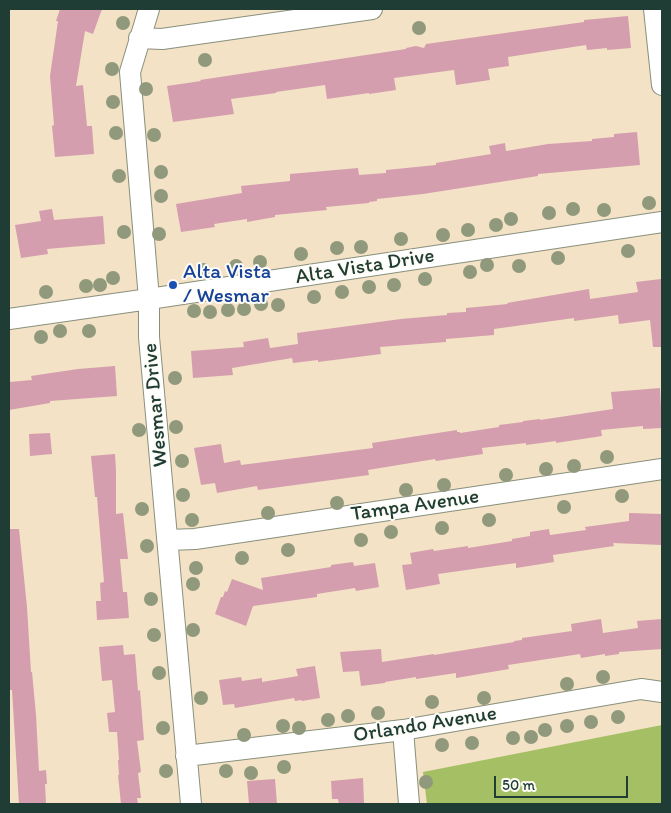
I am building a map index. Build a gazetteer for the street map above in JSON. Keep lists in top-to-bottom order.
{
  "streets": {
    "street": [
      "Alta Vista Drive",
      "Wesmar Drive",
      "Tampa Avenue",
      "Orlando Avenue"
    ]
  },
  "crossings": [
    ["Alta Vista Drive", "Wesmar Drive"],
    ["Wesmar Drive", "Tampa Avenue"],
    ["Wesmar Drive", "Orlando Avenue"]
  ],
  "places": ["Alta Vista / Wesmar"],
  "scale_bar": "50 m"
}
